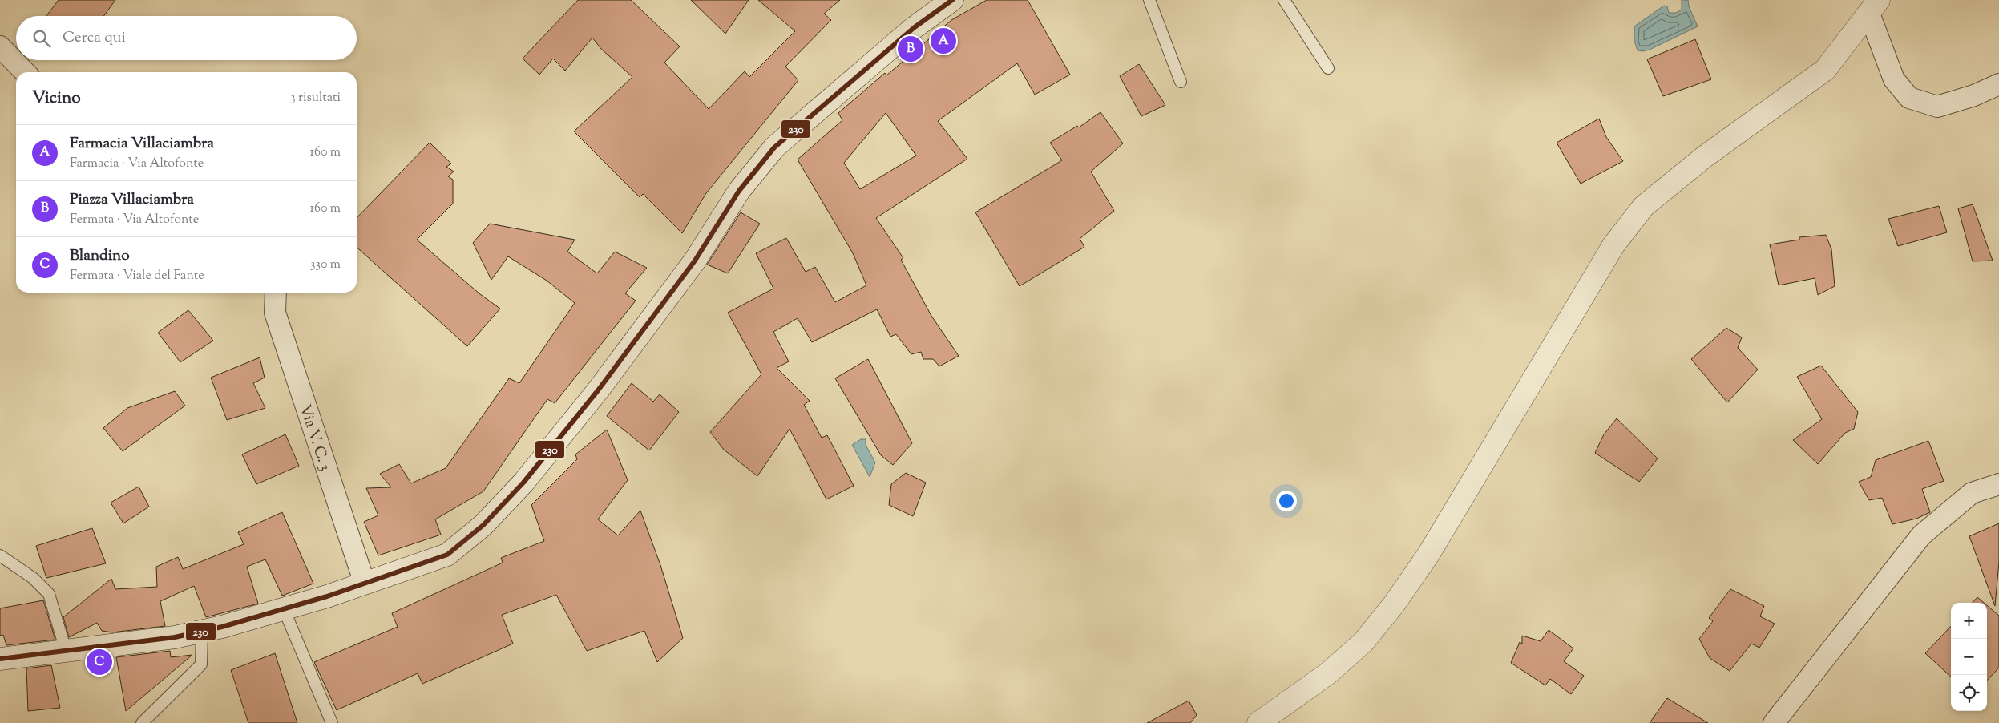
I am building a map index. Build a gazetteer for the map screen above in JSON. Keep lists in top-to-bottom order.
{
  "streets": {
    "street": ["Via V. C. 3"]
  },
  "lines": ["transit line 230"],
  "page": {
    "search": "Cerca qui",
    "pins": ["A", "B", "C"],
    "heading": ["Vicino", "3 risultati"],
    "list": [
      {
        "mark": "A",
        "name": "Farmacia Villaciambra",
        "note": "Farmacia · Via Altofonte",
        "value": "160 m"
      },
      {
        "mark": "B",
        "name": "Piazza Villaciambra",
        "note": "Fermata · Via Altofonte",
        "value": "160 m"
      },
      {
        "mark": "C",
        "name": "Blandino",
        "note": "Fermata · Viale del Fante",
        "value": "330 m"
      }
    ],
    "map_buttons": ["+", "−"]
  }
}
